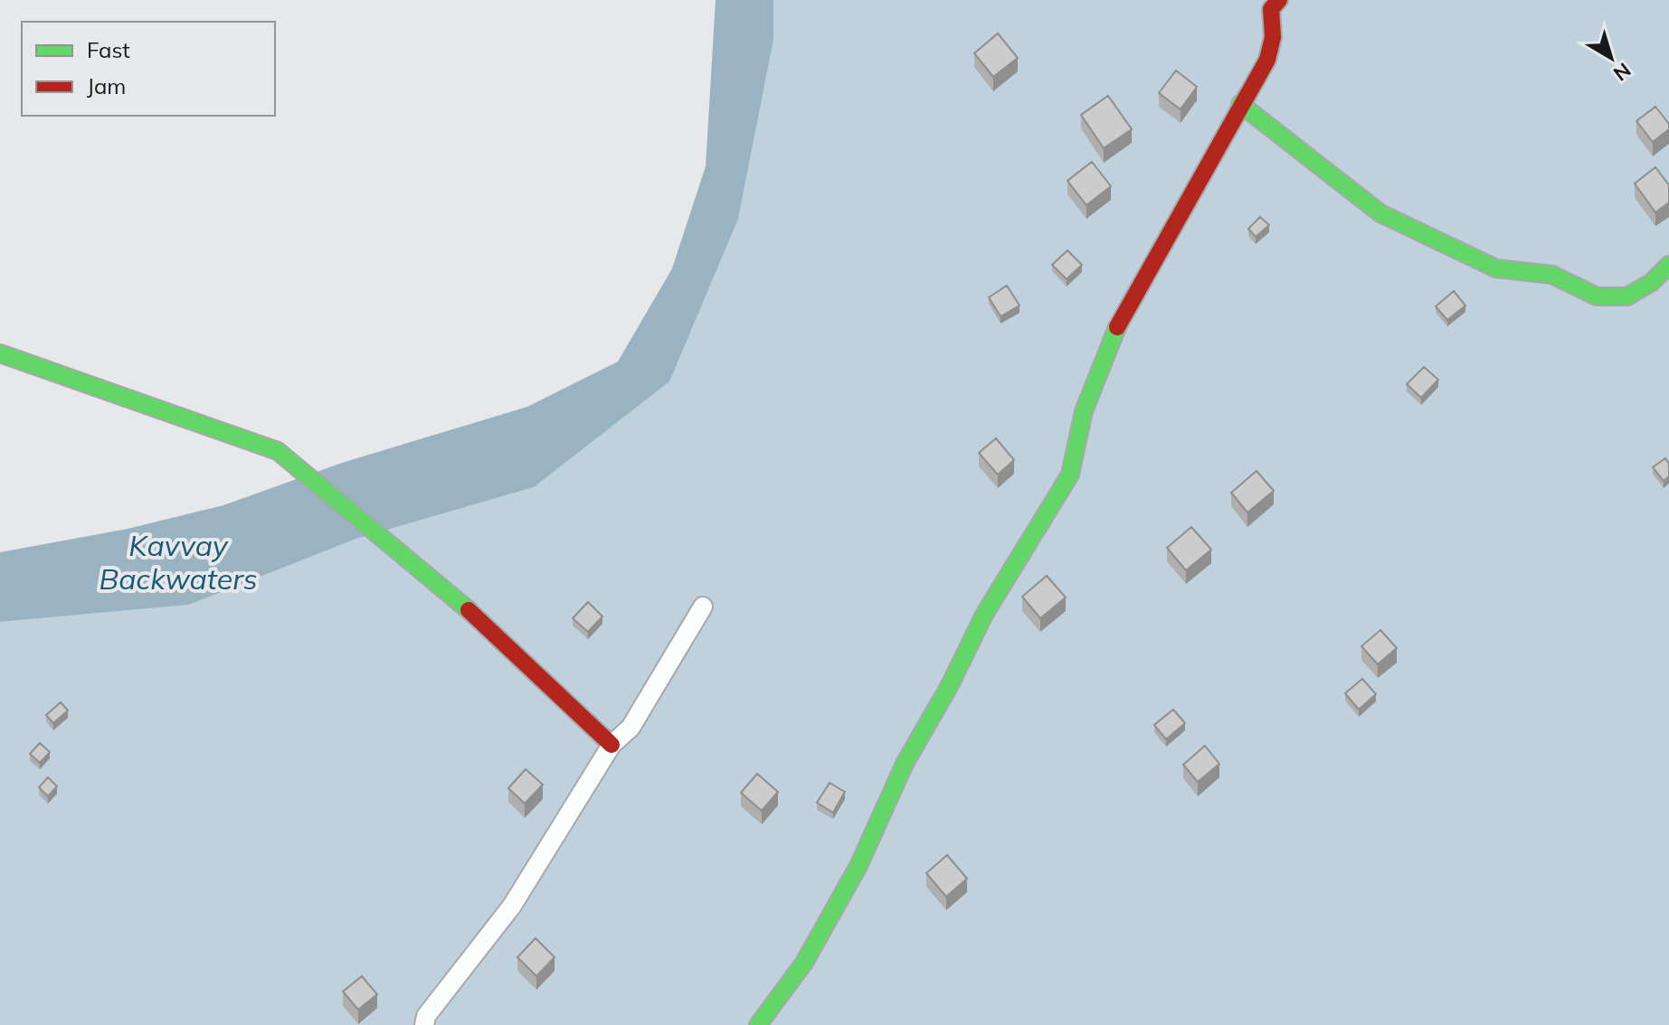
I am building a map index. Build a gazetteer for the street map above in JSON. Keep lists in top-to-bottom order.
{
  "water": ["Kavvay Backwaters"],
  "legend": ["Fast", "Jam"],
  "north": "bottom right"
}
